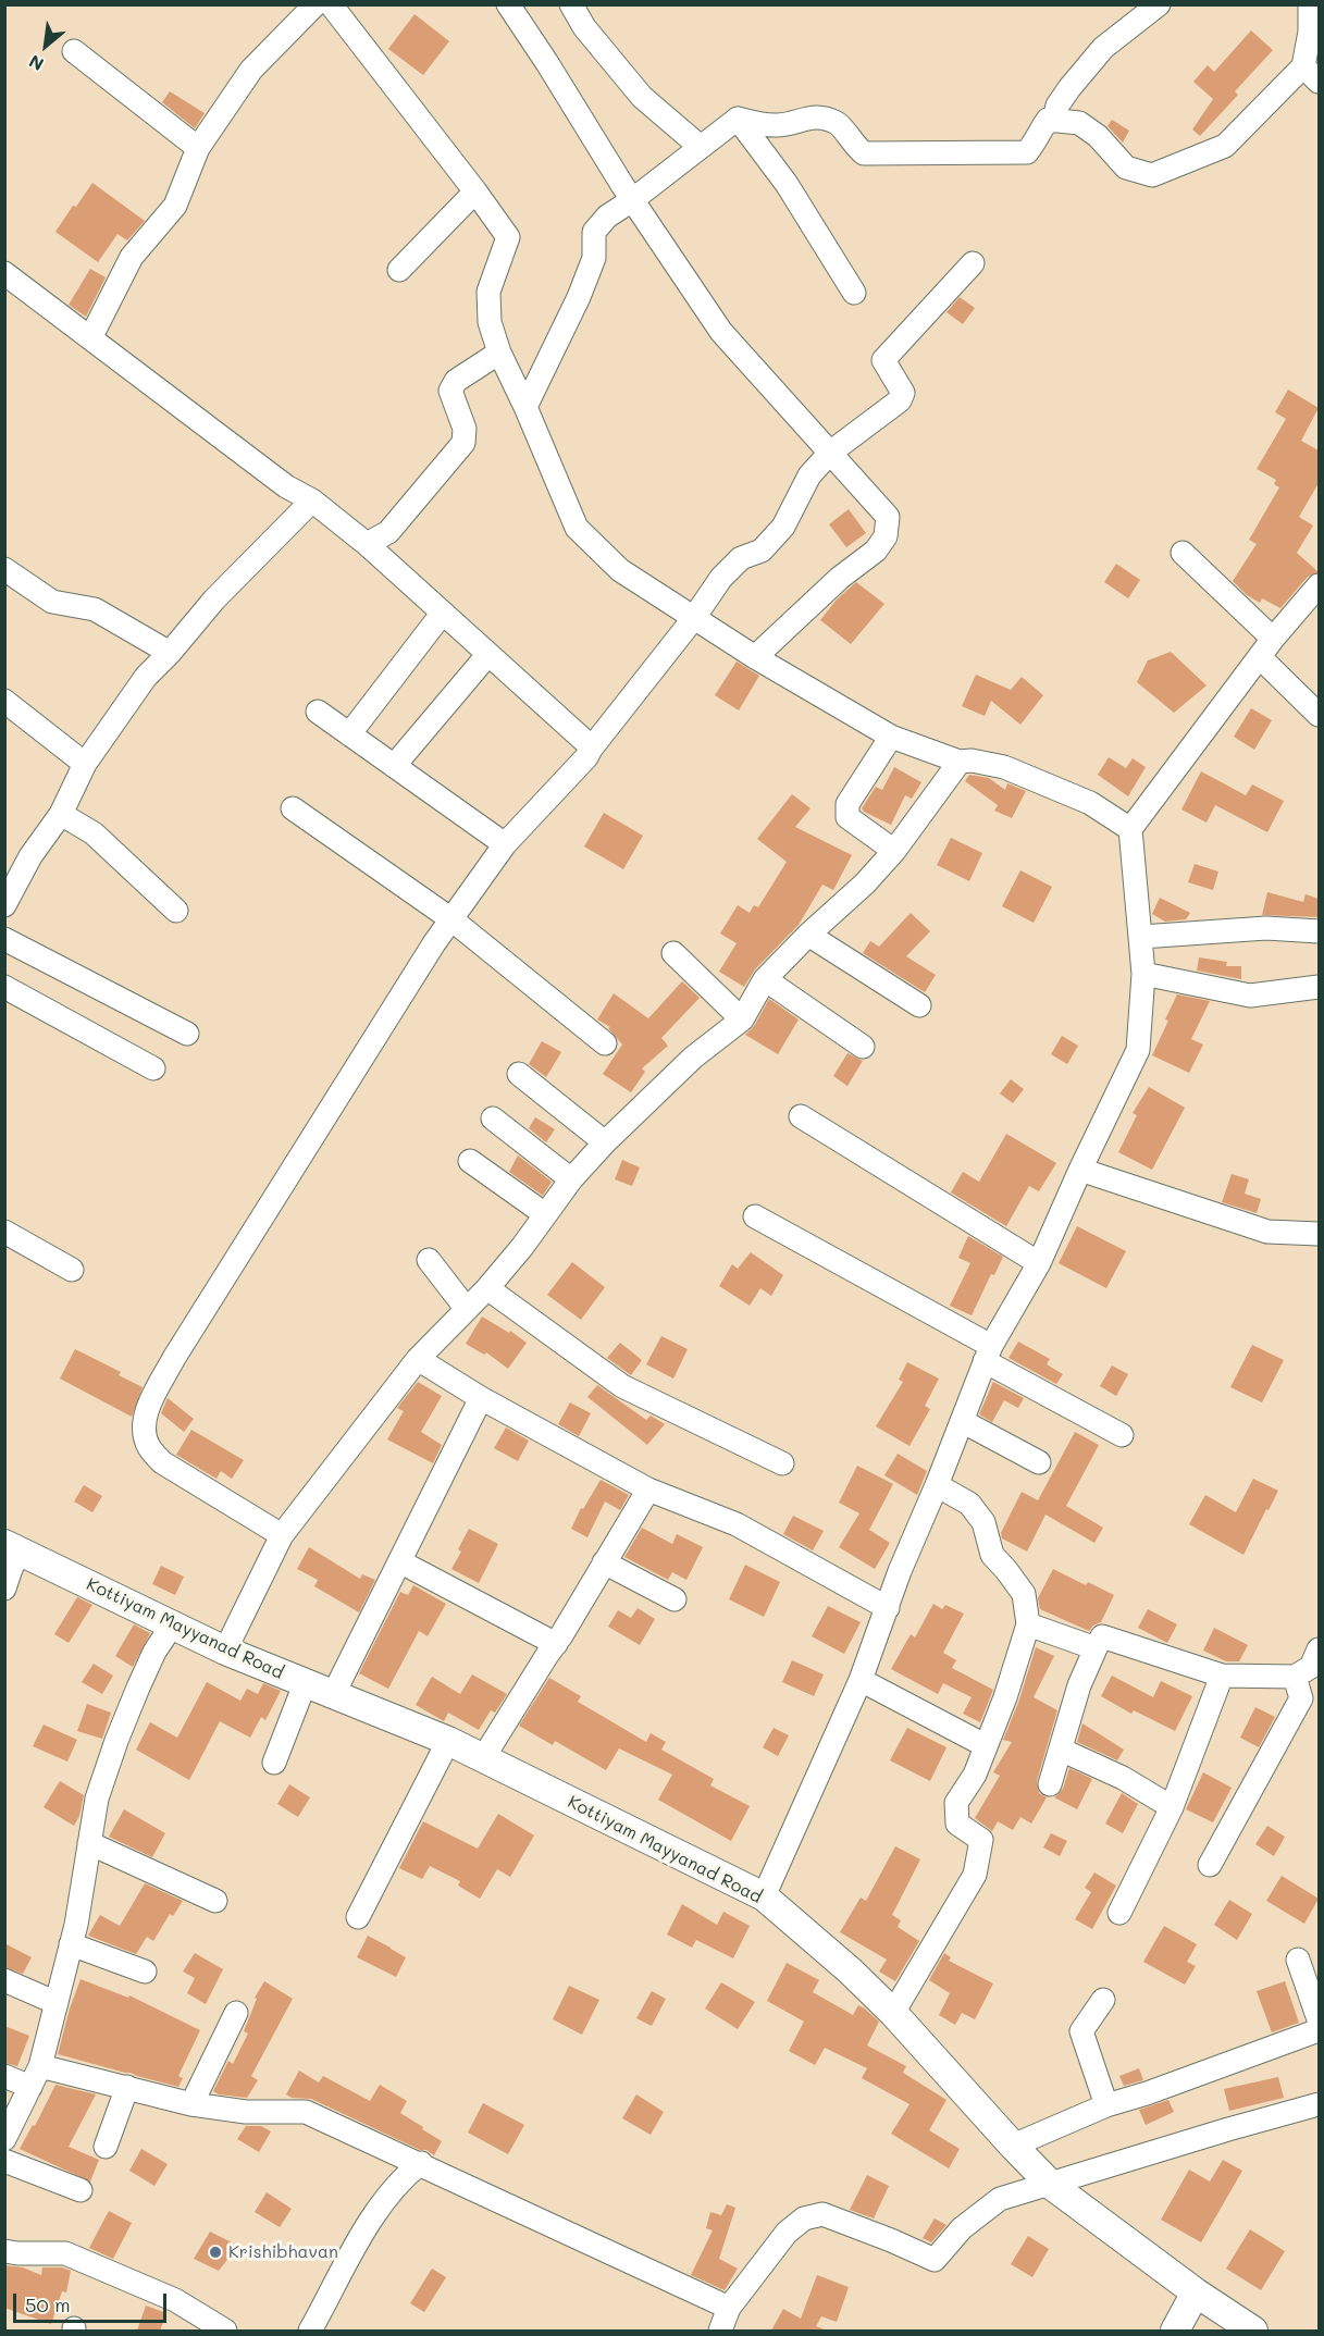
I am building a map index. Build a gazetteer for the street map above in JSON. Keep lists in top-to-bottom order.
{
  "streets": {
    "street": ["Kottiyam Mayyanad Road"]
  },
  "places": ["Krishibhavan"],
  "scale_bar": "50 m",
  "north": "bottom left"
}
